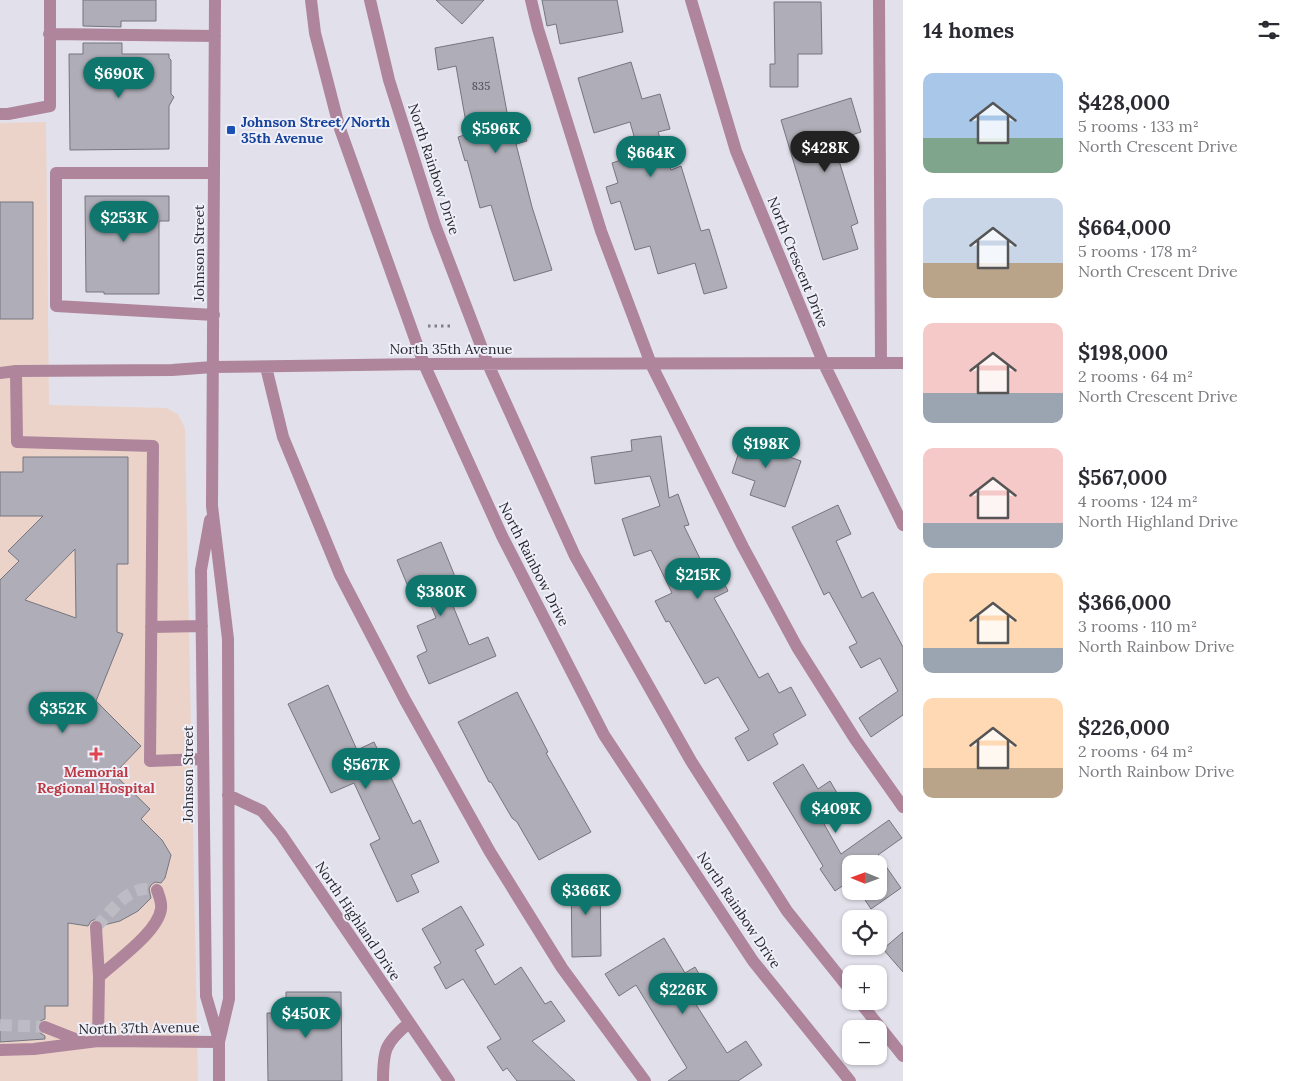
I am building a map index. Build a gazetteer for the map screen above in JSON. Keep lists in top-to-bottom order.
{
  "streets": {
    "street": [
      "North Rainbow Drive",
      "Johnson Street",
      "North Crescent Drive",
      "North 35th Avenue",
      "North Highland Drive",
      "North 37th Avenue"
    ]
  },
  "crossings": [
    ["North Rainbow Drive", "North 35th Avenue"],
    ["Johnson Street", "North 35th Avenue"],
    ["Johnson Street", "North Highland Drive"],
    ["Johnson Street", "North 37th Avenue"],
    ["North Crescent Drive", "North 35th Avenue"]
  ],
  "places": {
    "transit": ["Johnson Street/North 35th Avenue"],
    "health": ["Memorial Regional Hospital"]
  },
  "house_numbers": ["835"],
  "north": "left",
  "page": {
    "heading": "14 homes",
    "price": [
      "$690K",
      "$596K",
      "$428K",
      "$664K",
      "$253K",
      "$198K",
      "$215K",
      "$380K",
      "$352K",
      "$567K",
      "$409K",
      "$366K",
      "$226K",
      "$450K"
    ],
    "list": [
      {
        "name": "$428,000",
        "note": "5 rooms · 133 m² · North Crescent Drive"
      },
      {
        "name": "$664,000",
        "note": "5 rooms · 178 m² · North Crescent Drive"
      },
      {
        "name": "$198,000",
        "note": "2 rooms · 64 m² · North Crescent Drive"
      },
      {
        "name": "$567,000",
        "note": "4 rooms · 124 m² · North Highland Drive"
      },
      {
        "name": "$366,000",
        "note": "3 rooms · 110 m² · North Rainbow Drive"
      },
      {
        "name": "$226,000",
        "note": "2 rooms · 64 m² · North Rainbow Drive"
      }
    ],
    "map_buttons": ["+", "−"]
  }
}
